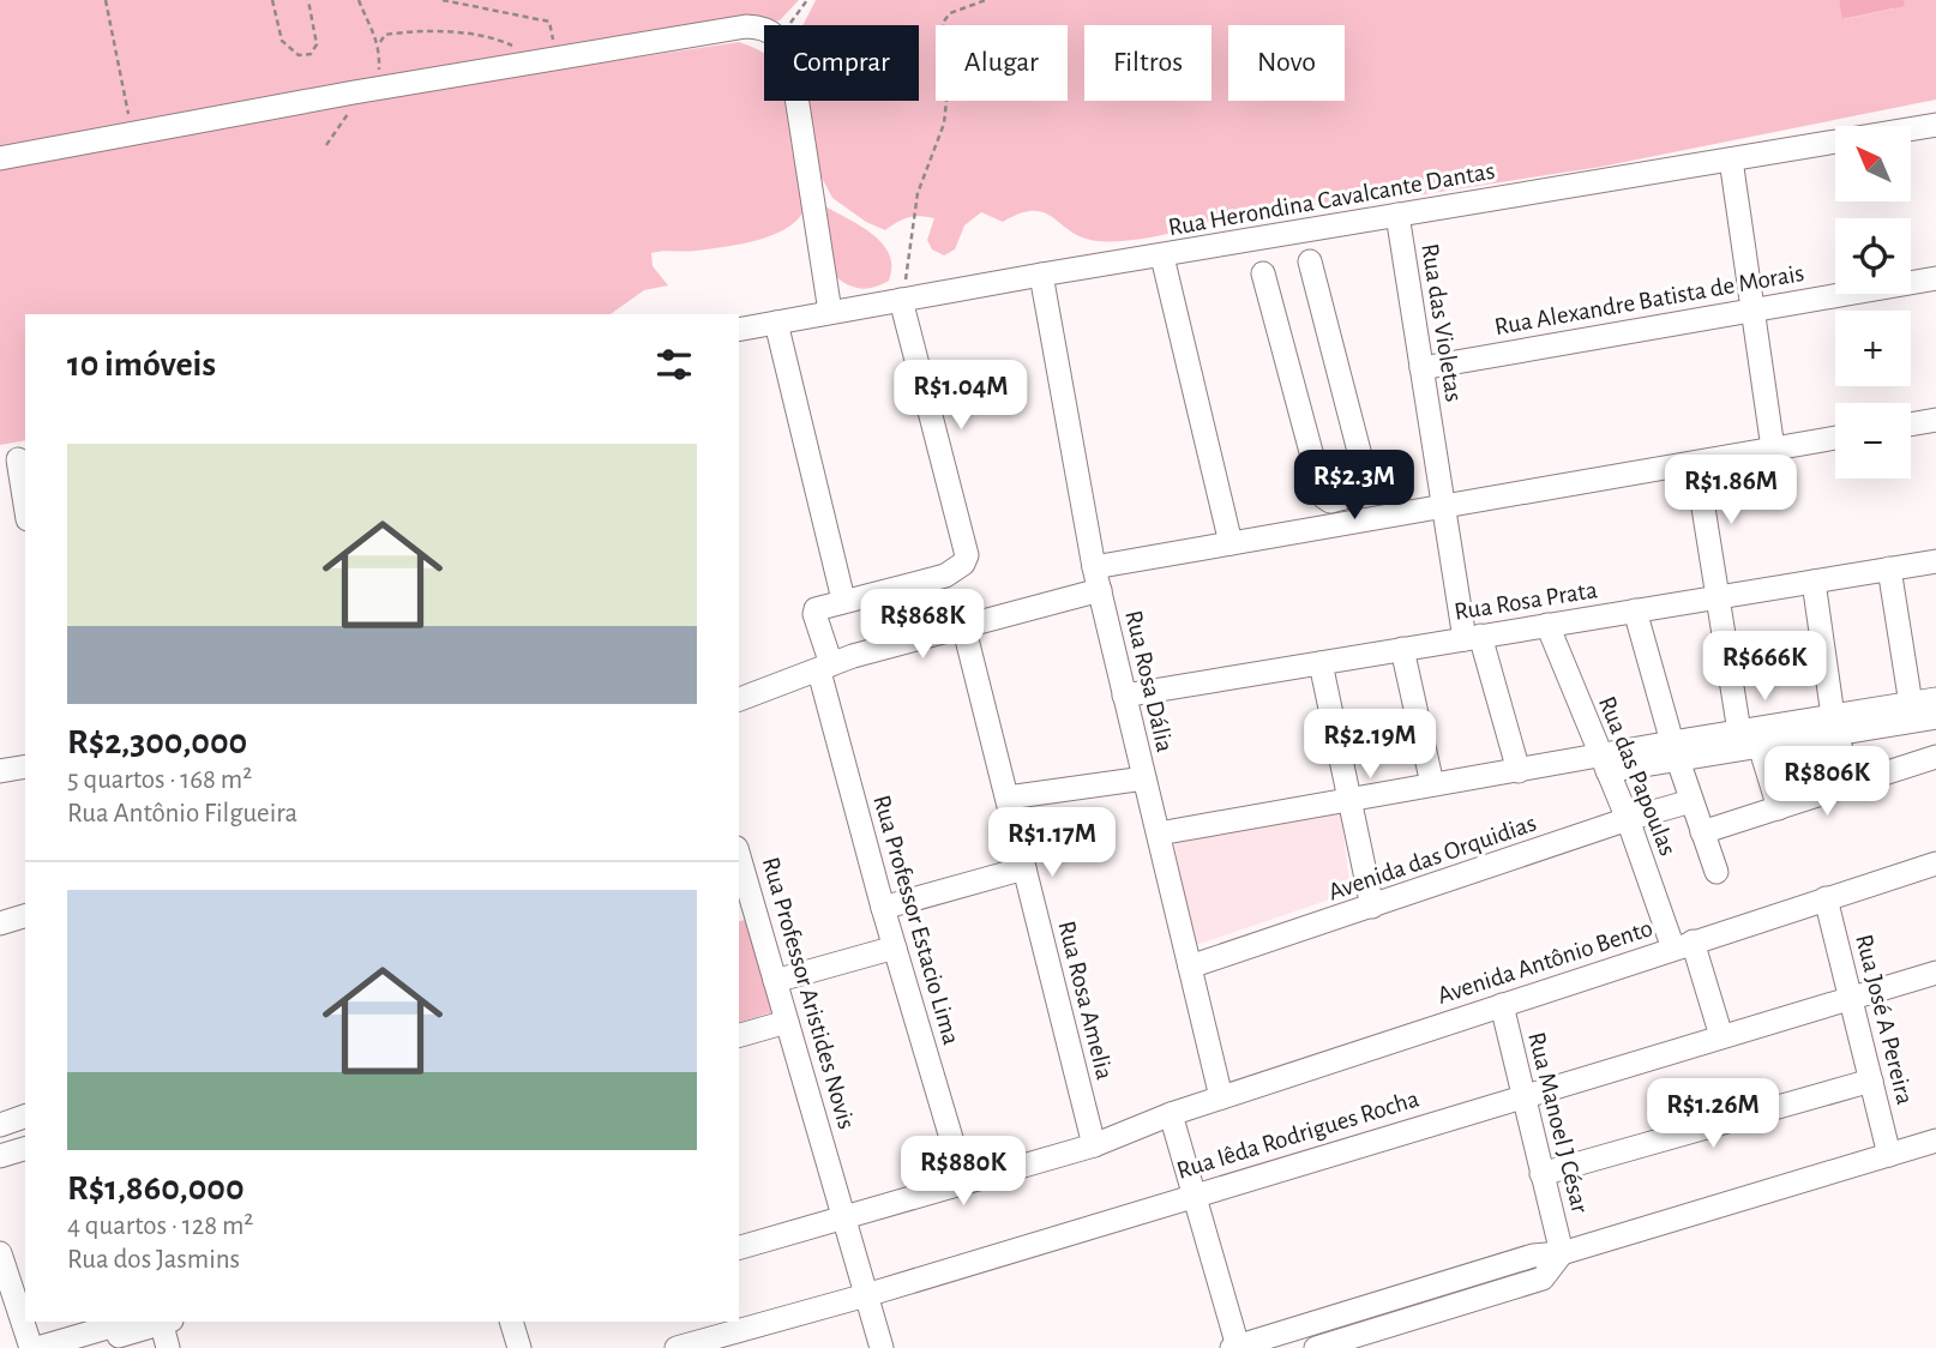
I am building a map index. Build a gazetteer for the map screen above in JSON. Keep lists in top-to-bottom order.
{
  "streets": {
    "street": [
      "Rua Herondina Cavalcante Dantas",
      "Rua Alexandre Batista de Morais",
      "Rua das Violetas",
      "Rua Rosa Prata",
      "Rua Rosa Dália",
      "Rua das Papoulas",
      "Avenida das Orquidias",
      "Rua Professor Estacio Lima",
      "Avenida Antônio Bento",
      "Rua Professor Aristides Novis",
      "Rua Rosa Amelia",
      "Rua José A Pereira",
      "Rua Manoel J César",
      "Rua Iêda Rodrigues Rocha"
    ]
  },
  "crossings": [
    ["Rua Herondina Cavalcante Dantas", "Rua das Violetas"],
    ["Rua Herondina Cavalcante Dantas", "Rua Rosa Dália"],
    ["Rua Alexandre Batista de Morais", "Rua das Violetas"],
    ["Rua das Violetas", "Rua Rosa Prata"],
    ["Rua Rosa Prata", "Rua Rosa Dália"],
    ["Rua Rosa Prata", "Rua das Papoulas"],
    ["Rua Rosa Dália", "Avenida das Orquidias"],
    ["Rua Rosa Dália", "Avenida Antônio Bento"],
    ["Rua das Papoulas", "Avenida das Orquidias"],
    ["Rua das Papoulas", "Avenida Antônio Bento"],
    ["Rua das Papoulas", "Rua Iêda Rodrigues Rocha"],
    ["Rua Professor Estacio Lima", "Avenida Antônio Bento"],
    ["Avenida Antônio Bento", "Rua Professor Aristides Novis"],
    ["Avenida Antônio Bento", "Rua Rosa Amelia"],
    ["Avenida Antônio Bento", "Rua José A Pereira"],
    ["Avenida Antônio Bento", "Rua Manoel J César"],
    ["Rua Professor Aristides Novis", "Rua Iêda Rodrigues Rocha"],
    ["Rua José A Pereira", "Rua Iêda Rodrigues Rocha"],
    ["Rua Manoel J César", "Rua Iêda Rodrigues Rocha"]
  ],
  "north": "top left",
  "page": {
    "chip": [
      "Comprar",
      "Alugar",
      "Filtros",
      "Novo"
    ],
    "map_buttons": ["+", "−"],
    "heading": "10 imóveis",
    "price": [
      "R$1.04M",
      "R$2.3M",
      "R$1.86M",
      "R$868K",
      "R$666K",
      "R$2.19M",
      "R$806K",
      "R$1.17M",
      "R$1.26M",
      "R$880K"
    ],
    "list": [
      {
        "name": "R$2,300,000",
        "note": "5 quartos · 168 m² · Rua Antônio Filgueira"
      },
      {
        "name": "R$1,860,000",
        "note": "4 quartos · 128 m² · Rua dos Jasmins"
      }
    ]
  }
}
